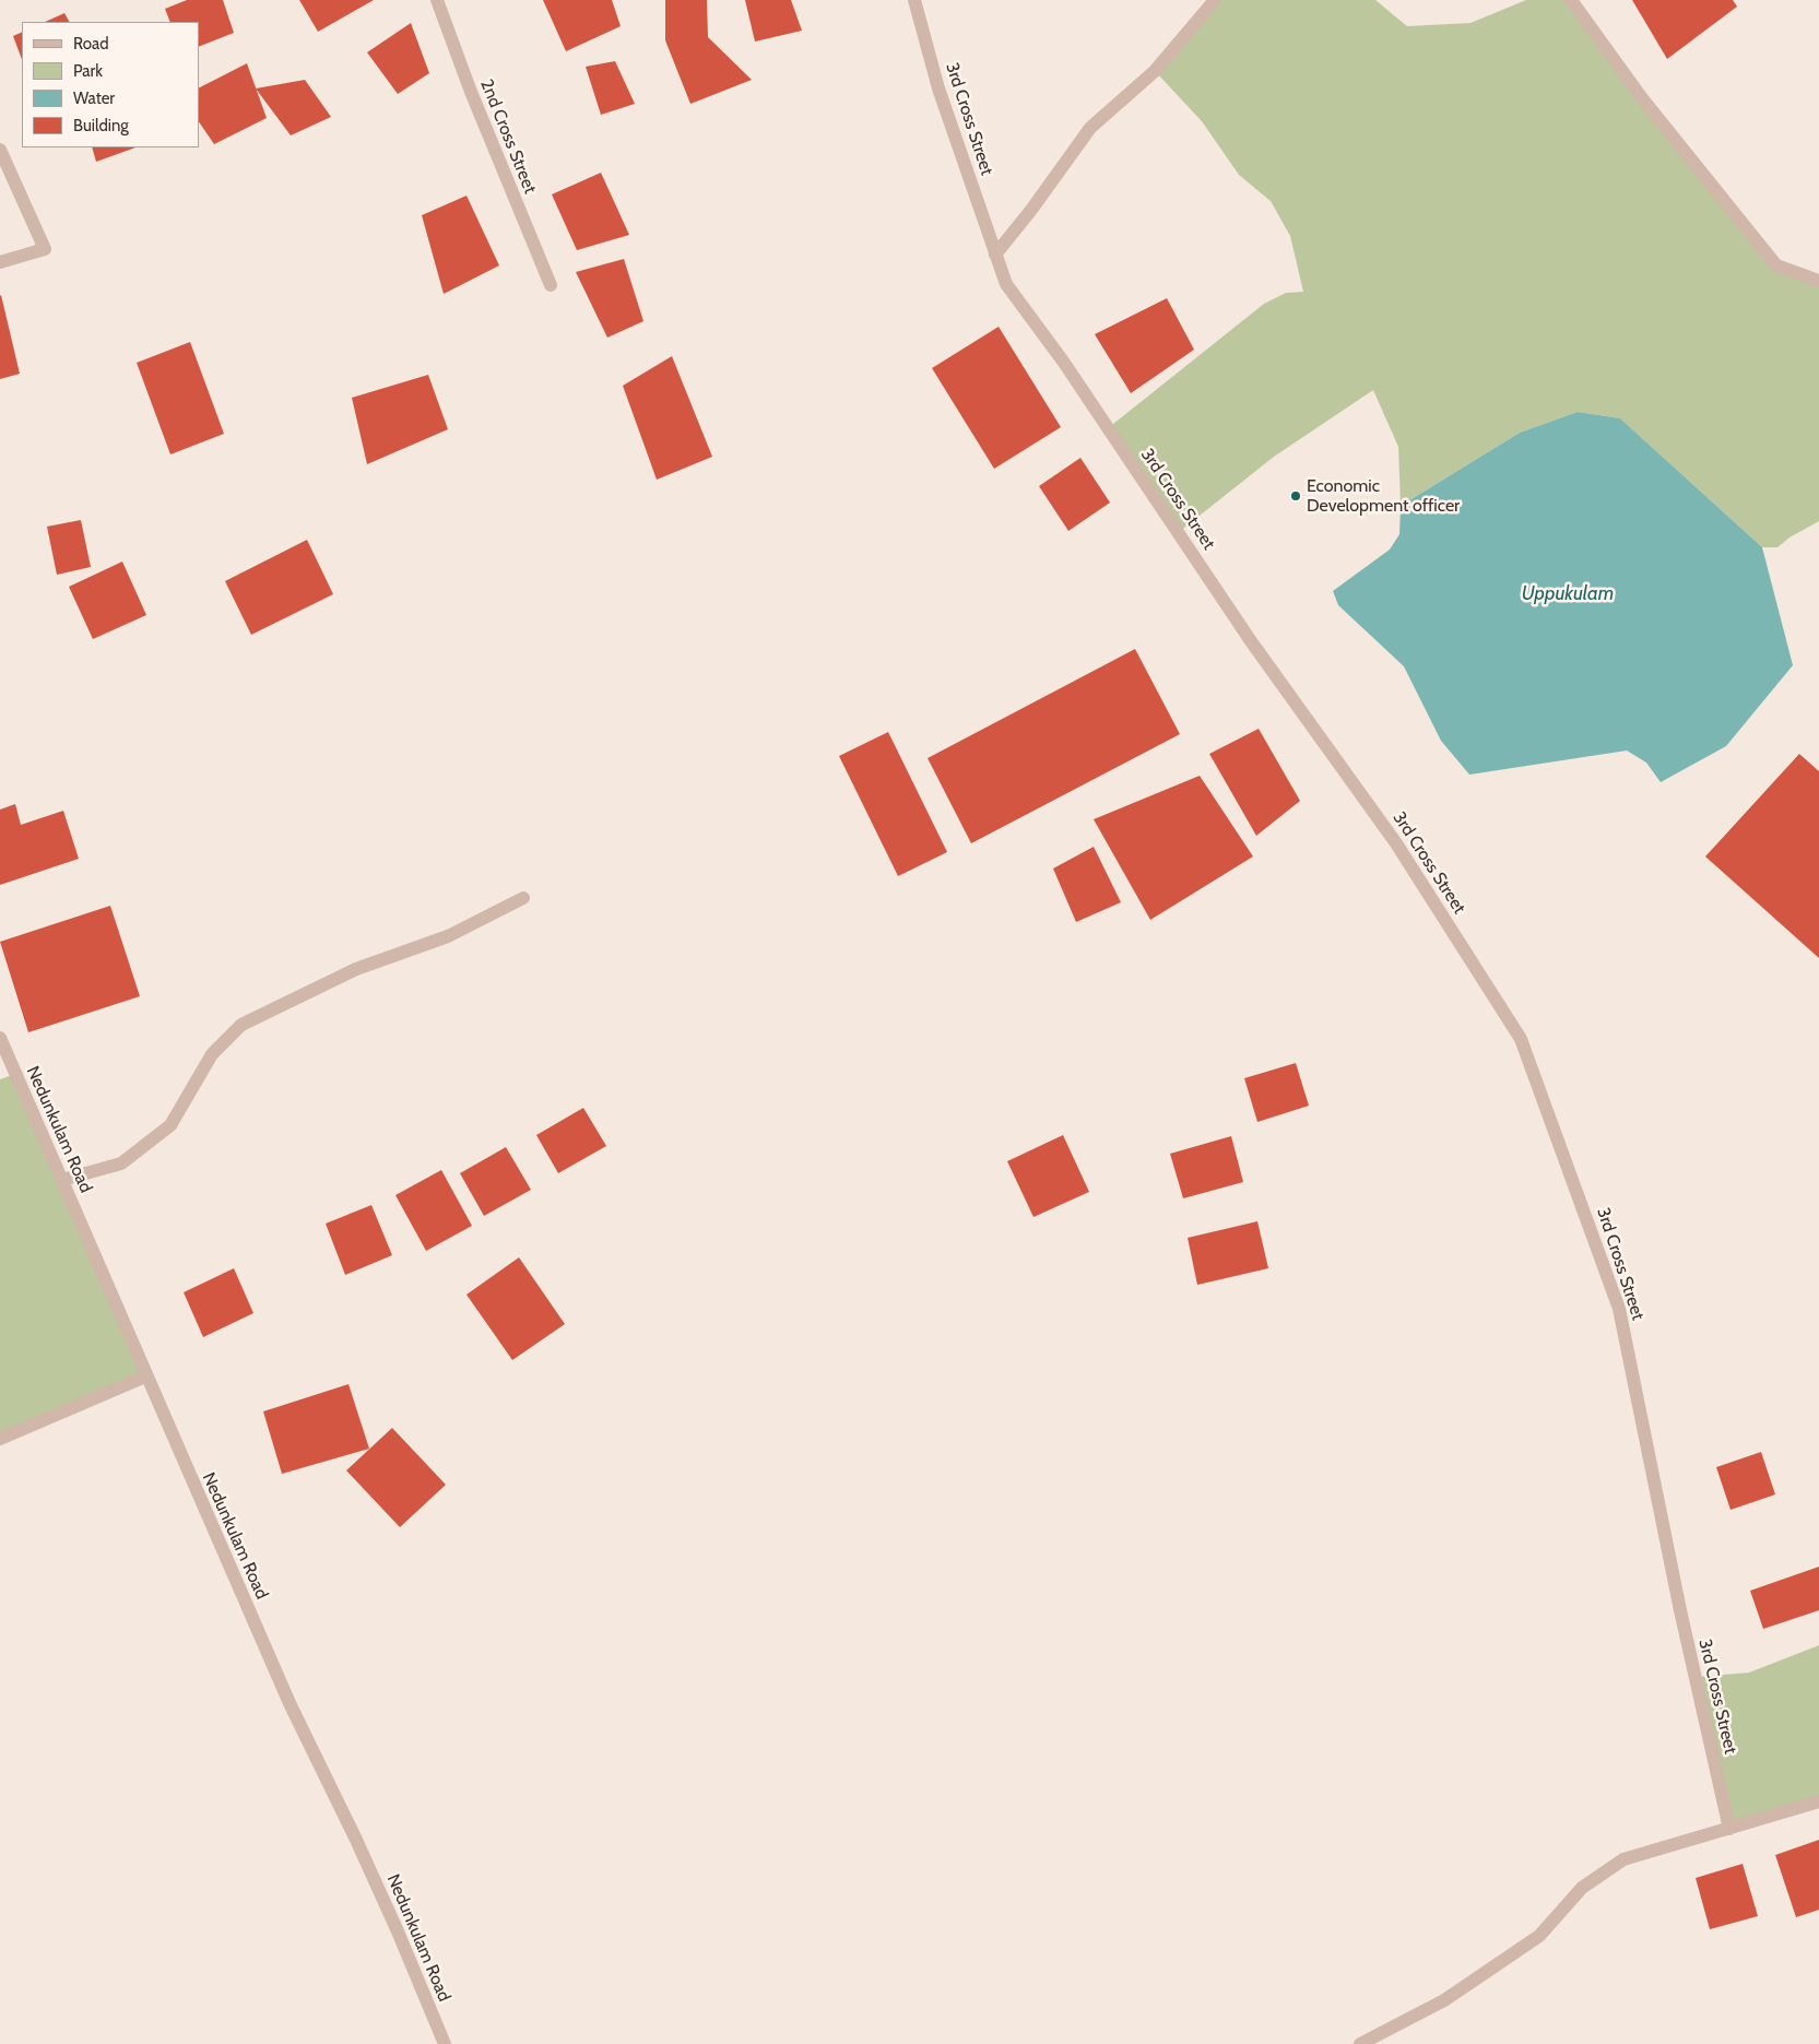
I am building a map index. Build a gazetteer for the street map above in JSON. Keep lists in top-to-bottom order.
{
  "streets": {
    "street": ["3rd Cross Street", "2nd Cross Street", "Nedunkulam Road"]
  },
  "water": ["Uppukulam"],
  "places": ["Economic Development officer"],
  "legend": [
    "Road",
    "Park",
    "Water",
    "Building"
  ]
}
